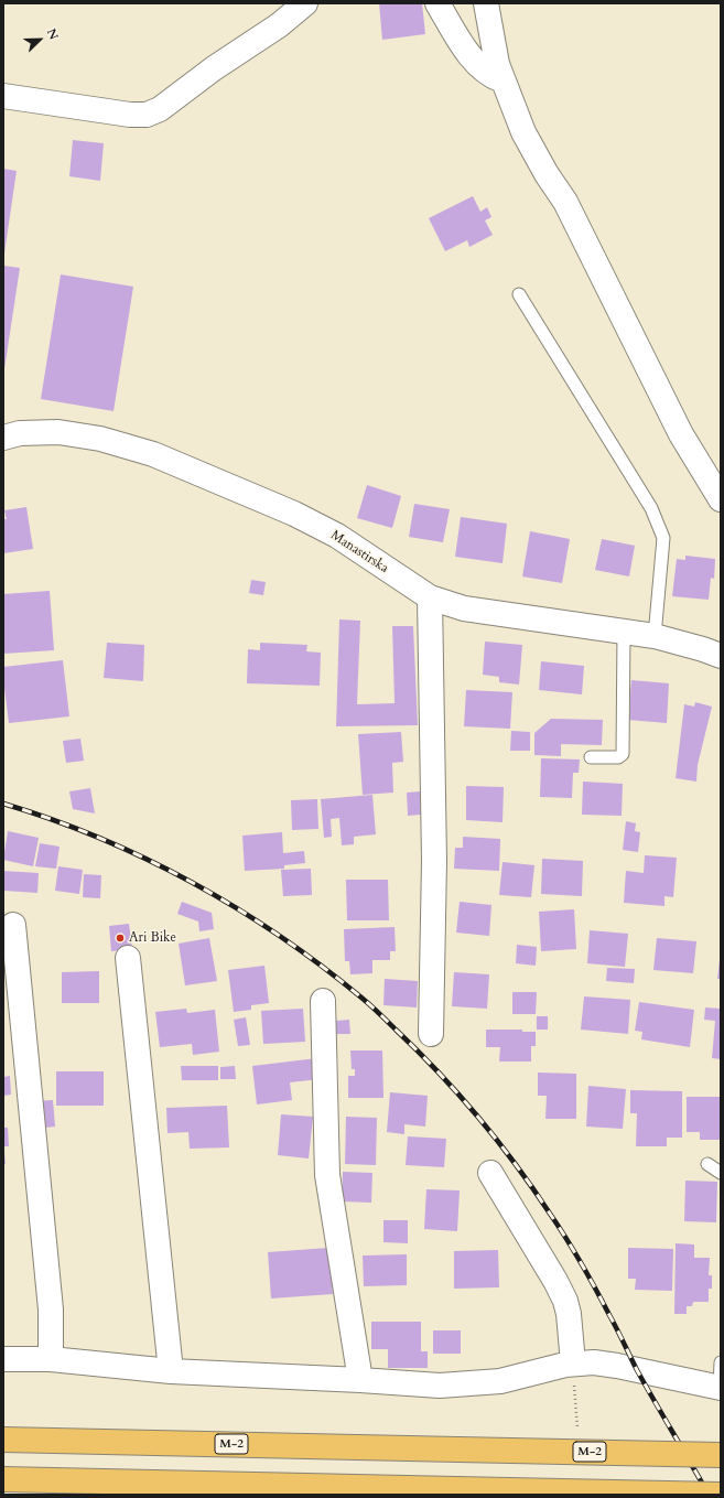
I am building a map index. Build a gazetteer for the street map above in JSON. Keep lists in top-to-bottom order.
{
  "streets": {
    "main road": ["M-2"],
    "street": ["Manastirska"]
  },
  "places": ["Ari Bike"],
  "north": "top right"
}
